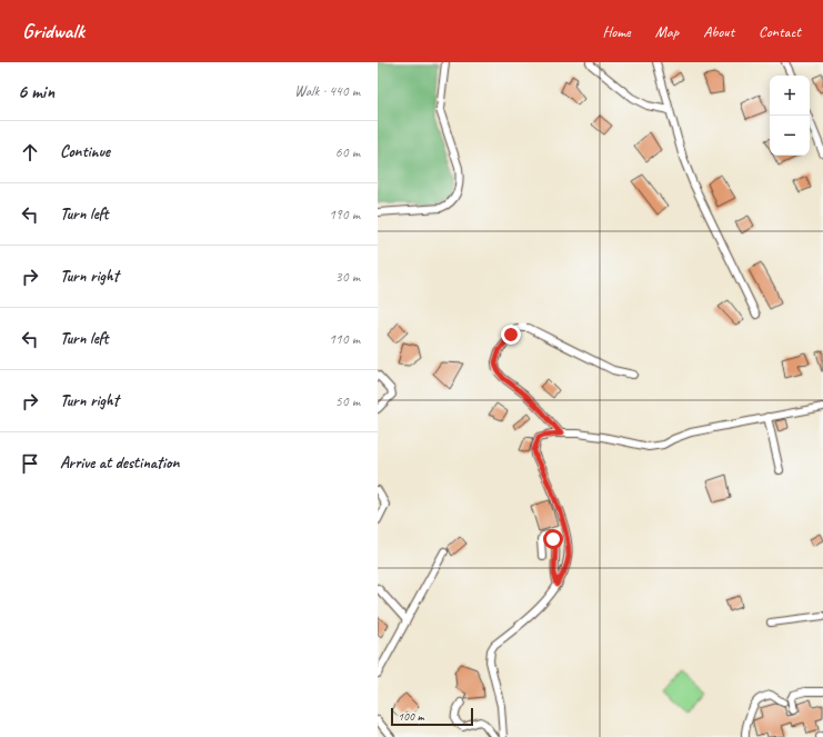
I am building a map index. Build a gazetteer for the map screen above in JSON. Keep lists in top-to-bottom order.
{
  "scale_bar": "100 m",
  "page": {
    "header": "Gridwalk",
    "nav": [
      "Home",
      "Map",
      "About",
      "Contact"
    ],
    "heading": ["6 min", "Walk · 440 m"],
    "map_buttons": ["+", "−"],
    "list": [
      ["Continue", "60 m"],
      ["Turn left", "190 m"],
      ["Turn right", "30 m"],
      ["Turn left", "110 m"],
      ["Turn right", "50 m"],
      "Arrive at destination"
    ],
    "scale": "100 m"
  }
}
